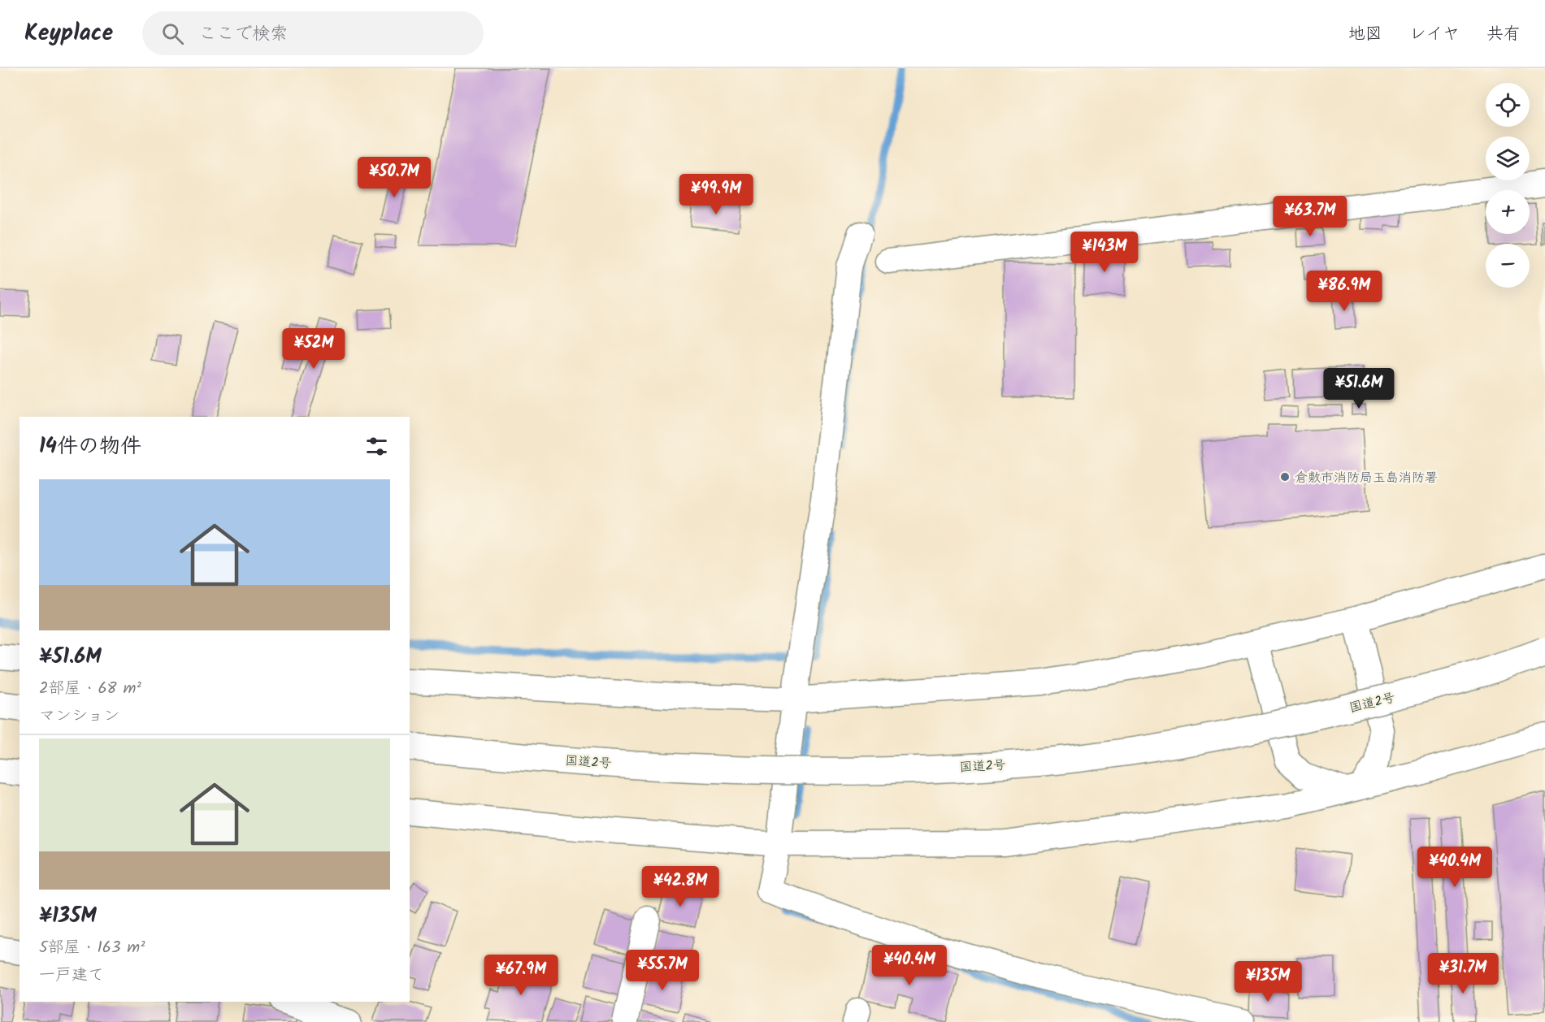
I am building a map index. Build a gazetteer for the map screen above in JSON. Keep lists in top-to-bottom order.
{
  "streets": {
    "highway": ["国道2号"]
  },
  "places": ["倉敷市消防局玉島消防署"],
  "page": {
    "header": "Keyplace",
    "search": "ここで検索",
    "nav": ["地図", "レイヤ", "共有"],
    "map_buttons": ["+", "−"],
    "price": [
      "¥50.7M",
      "¥99.9M",
      "¥63.7M",
      "¥143M",
      "¥86.9M",
      "¥52M",
      "¥51.6M",
      "¥40.4M",
      "¥42.8M",
      "¥40.4M",
      "¥55.7M",
      "¥31.7M",
      "¥67.9M",
      "¥135M"
    ],
    "heading": "14件の物件",
    "list": [
      {
        "name": "¥51.6M",
        "note": "2部屋 · 68 m² · マンション"
      },
      {
        "name": "¥135M",
        "note": "5部屋 · 163 m² · 一戸建て"
      }
    ]
  }
}
